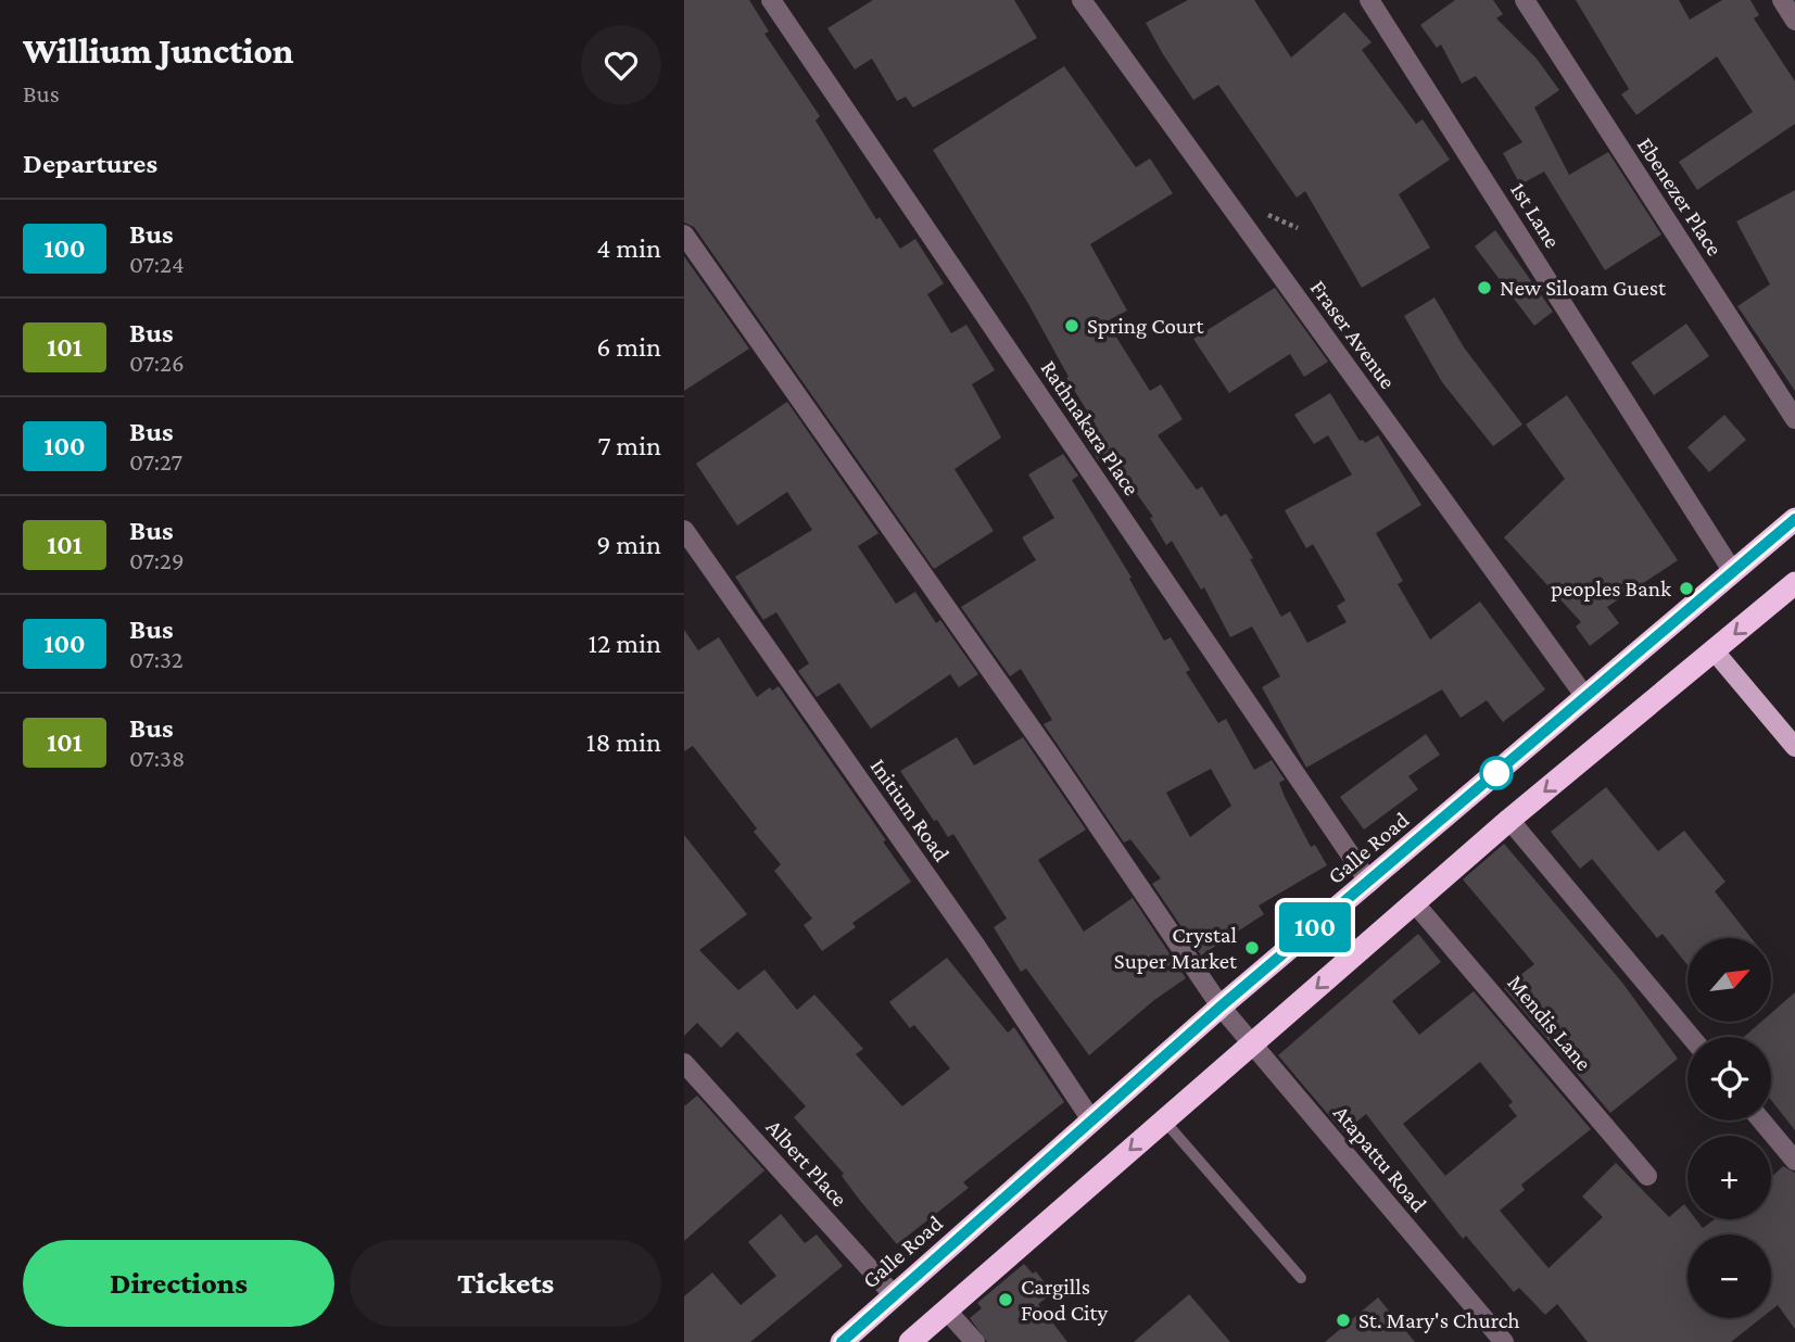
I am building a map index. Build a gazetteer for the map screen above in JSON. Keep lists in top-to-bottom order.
{
  "streets": {
    "highway": ["Galle Road"],
    "street": [
      "Ebenezer Place",
      "1st Lane",
      "Fraser Avenue",
      "Rathnakara Place",
      "Initium Road",
      "Mendis Lane",
      "Atapattu Road",
      "Albert Place"
    ]
  },
  "crossings": [
    ["1st Lane", "Galle Road"],
    ["Fraser Avenue", "Galle Road"],
    ["Rathnakara Place", "Galle Road"],
    ["Initium Road", "Galle Road"],
    ["Galle Road", "Atapattu Road"],
    ["Galle Road", "Albert Place"]
  ],
  "places": [
    "New Siloam Guest",
    "Spring Court",
    "peoples Bank",
    "Crystal Super Market",
    "Cargills Food City",
    "St. Mary's Church"
  ],
  "lines": ["bus line 100"],
  "north": "top right",
  "page": {
    "heading": [
      ["Willium Junction", "Bus"],
      "Departures"
    ],
    "on_map": "100",
    "list": [
      {
        "mark": "100",
        "name": "Bus",
        "note": "07:24",
        "value": "4 min"
      },
      {
        "mark": "101",
        "name": "Bus",
        "note": "07:26",
        "value": "6 min"
      },
      {
        "mark": "100",
        "name": "Bus",
        "note": "07:27",
        "value": "7 min"
      },
      {
        "mark": "101",
        "name": "Bus",
        "note": "07:29",
        "value": "9 min"
      },
      {
        "mark": "100",
        "name": "Bus",
        "note": "07:32",
        "value": "12 min"
      },
      {
        "mark": "101",
        "name": "Bus",
        "note": "07:38",
        "value": "18 min"
      }
    ],
    "map_buttons": ["+", "−"],
    "buttons": ["Directions", "Tickets"]
  }
}
